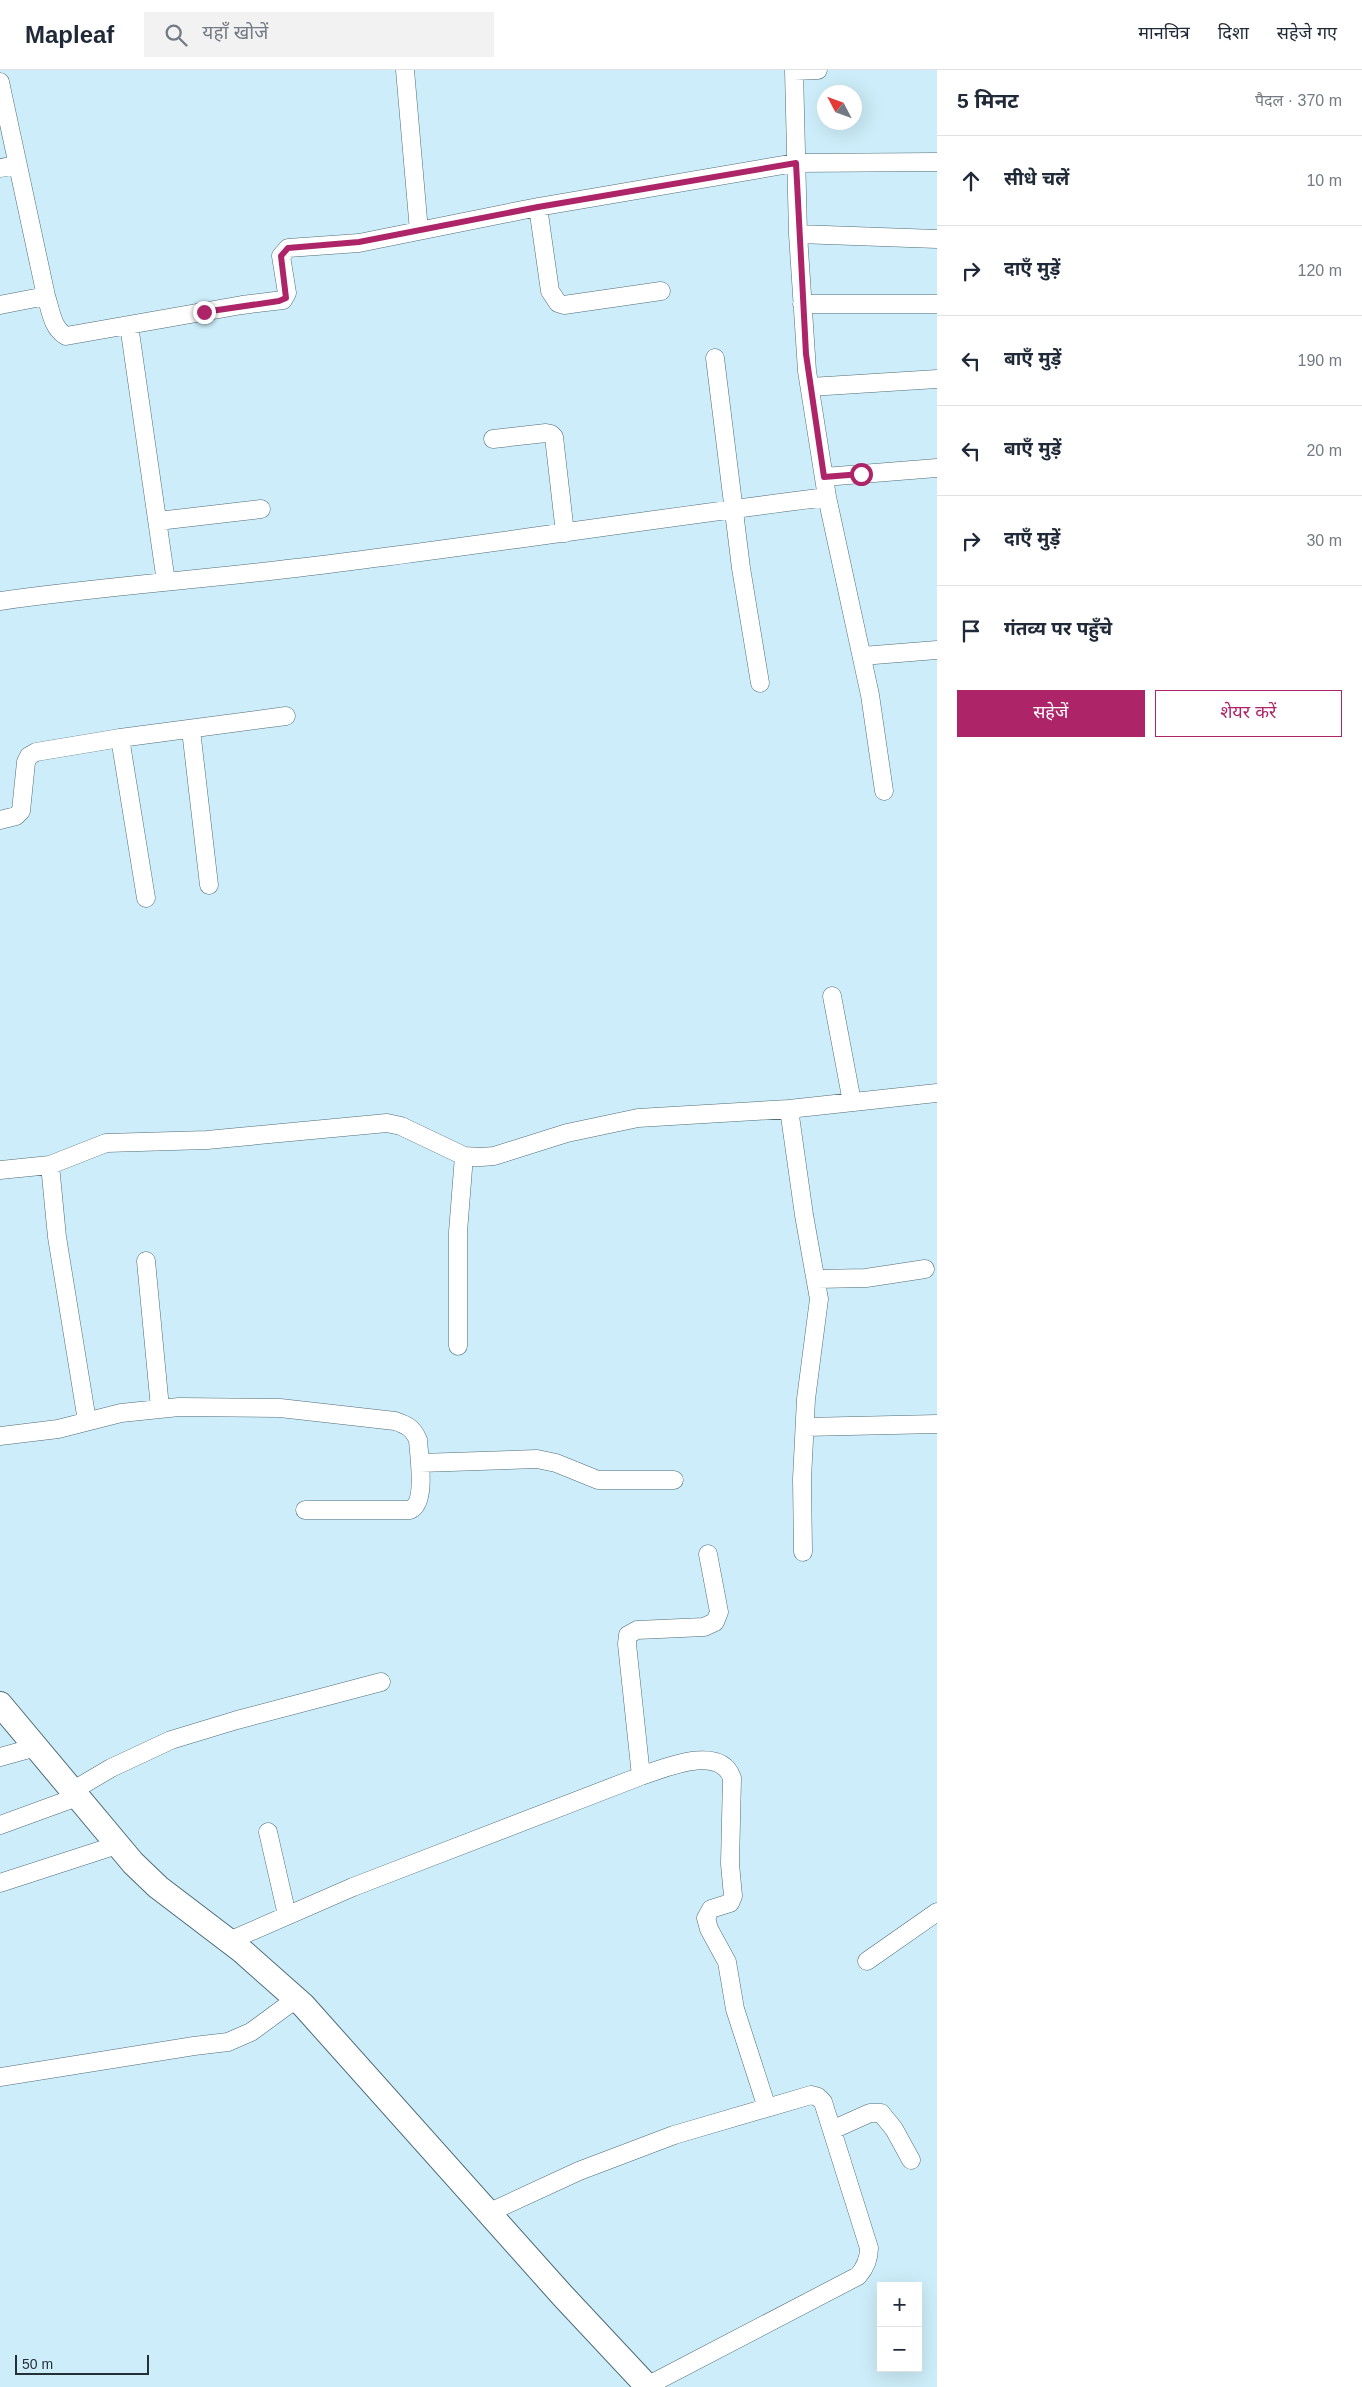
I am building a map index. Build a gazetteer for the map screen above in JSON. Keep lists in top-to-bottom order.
{
  "scale_bar": "50 m",
  "north": "top left",
  "page": {
    "header": "Mapleaf",
    "search": "यहाँ खोजें",
    "nav": ["मानचित्र", "दिशा", "सहेजे गए"],
    "heading": ["5 मिनट", "पैदल · 370 m"],
    "list": [
      ["सीधे चलें", "10 m"],
      ["दाएँ मुड़ें", "120 m"],
      ["बाएँ मुड़ें", "190 m"],
      ["बाएँ मुड़ें", "20 m"],
      ["दाएँ मुड़ें", "30 m"],
      "गंतव्य पर पहुँचे"
    ],
    "buttons": ["सहेजें", "शेयर करें"],
    "map_buttons": ["+", "−"],
    "scale": "50 m"
  }
}
